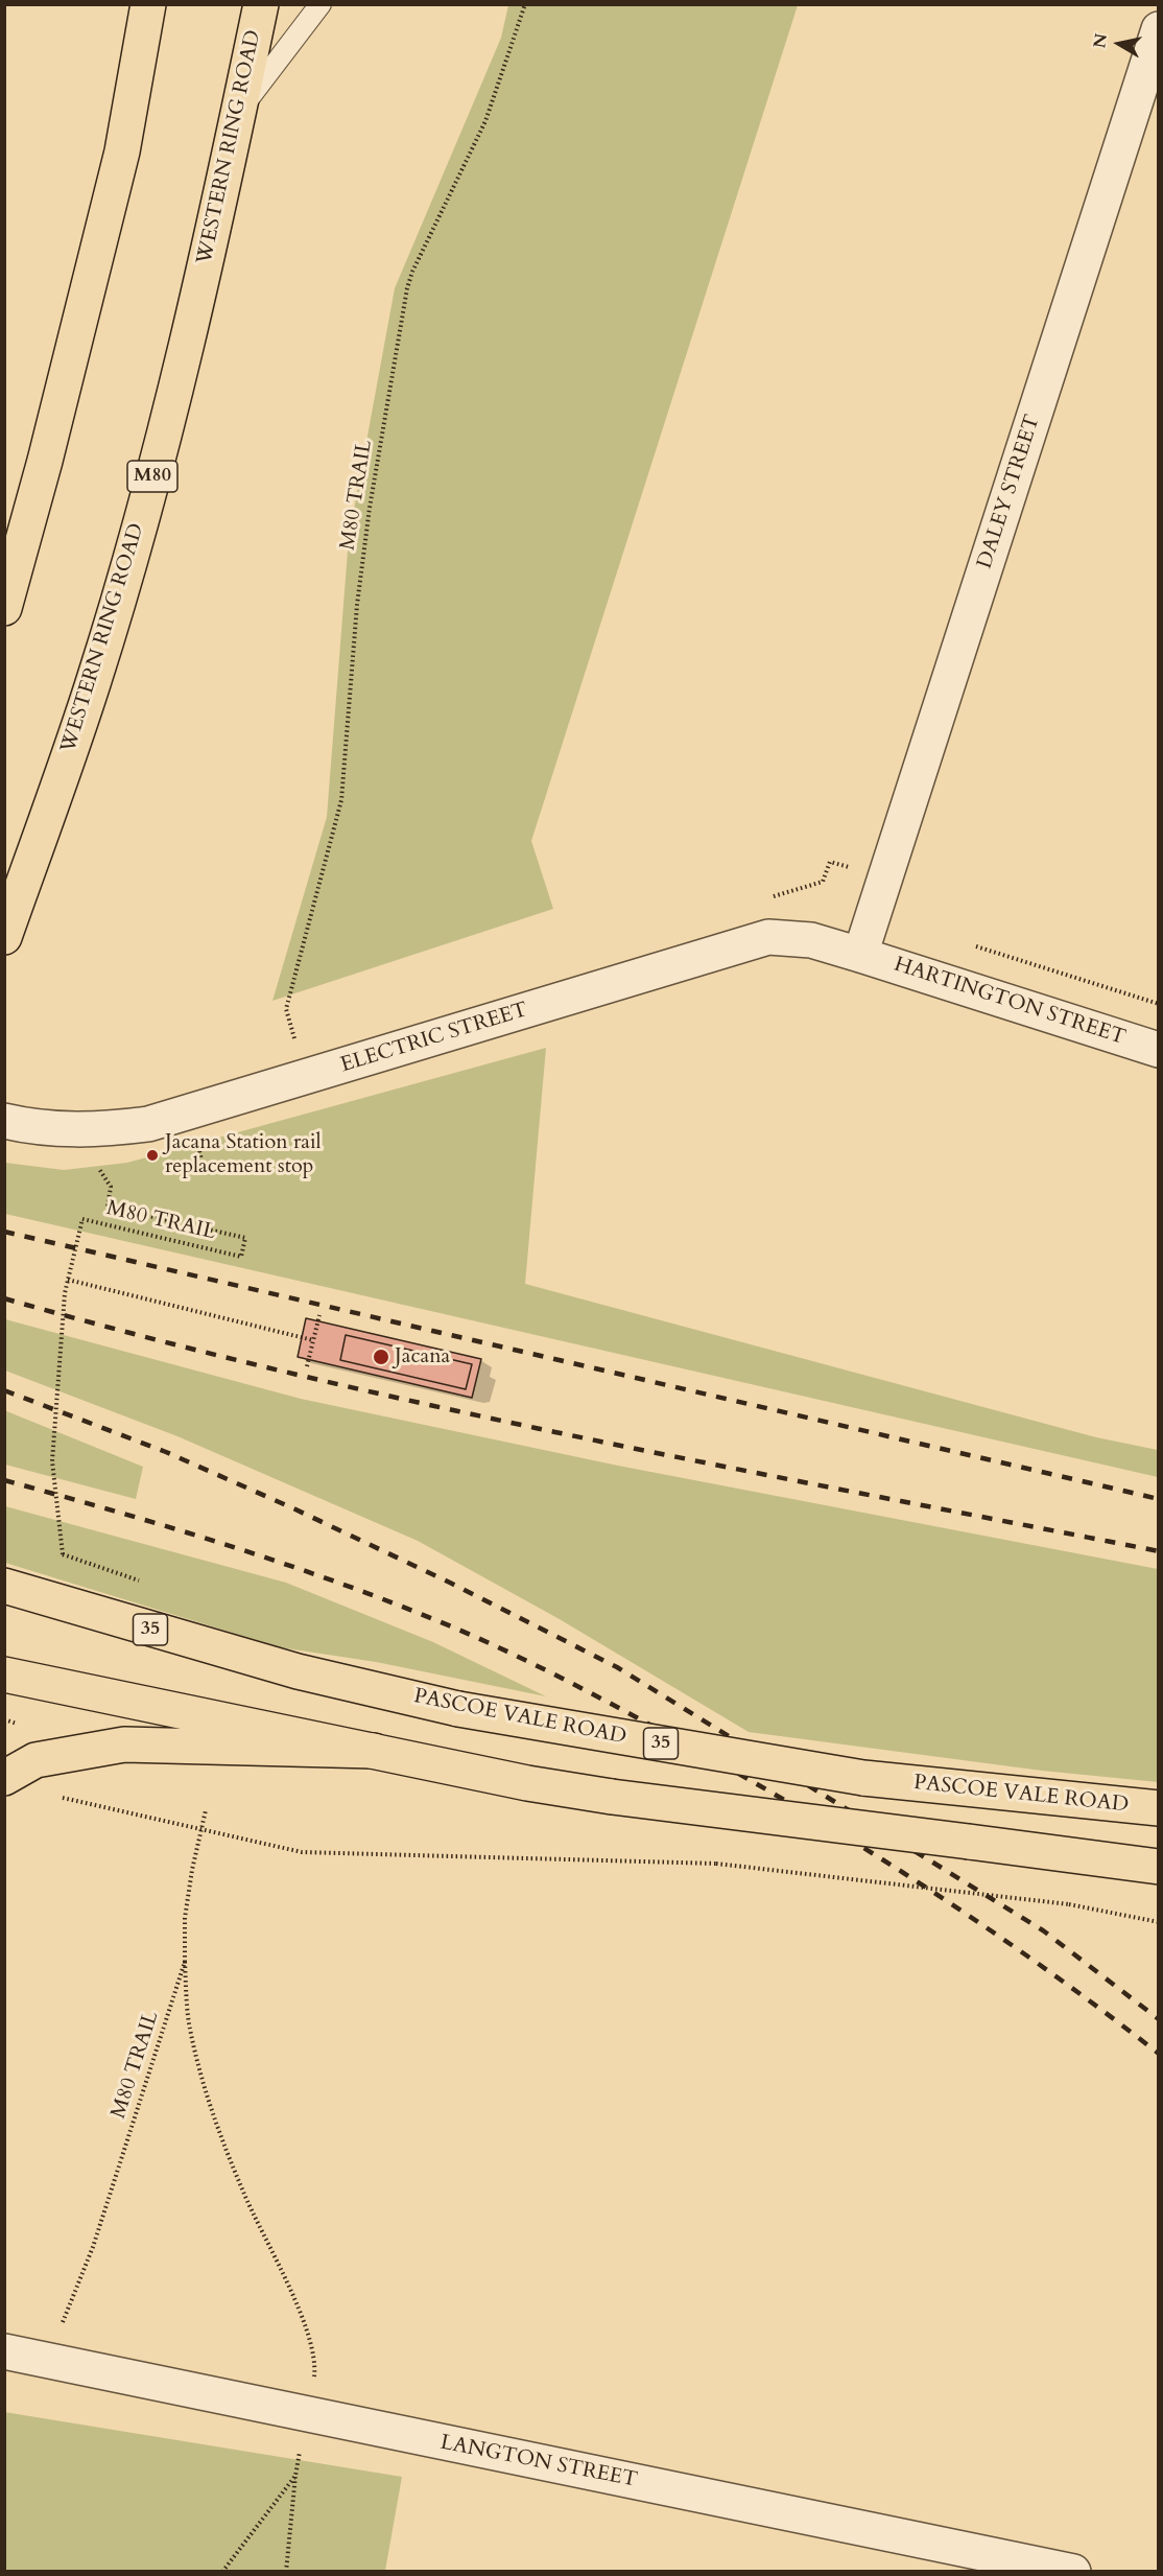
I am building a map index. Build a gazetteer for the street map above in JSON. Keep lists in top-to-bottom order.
{
  "streets": {
    "main road": [
      "WESTERN RING ROAD",
      "M80",
      "35",
      "PASCOE VALE ROAD"
    ],
    "street": [
      "DALEY STREET",
      "HARTINGTON STREET",
      "ELECTRIC STREET",
      "LANGTON STREET"
    ],
    "path": ["M80 TRAIL"]
  },
  "crossings": [
    ["DALEY STREET", "HARTINGTON STREET"],
    ["DALEY STREET", "ELECTRIC STREET"],
    ["HARTINGTON STREET", "ELECTRIC STREET"]
  ],
  "places": ["Jacana Station rail replacement stop", "Jacana"],
  "north": "left"
}
